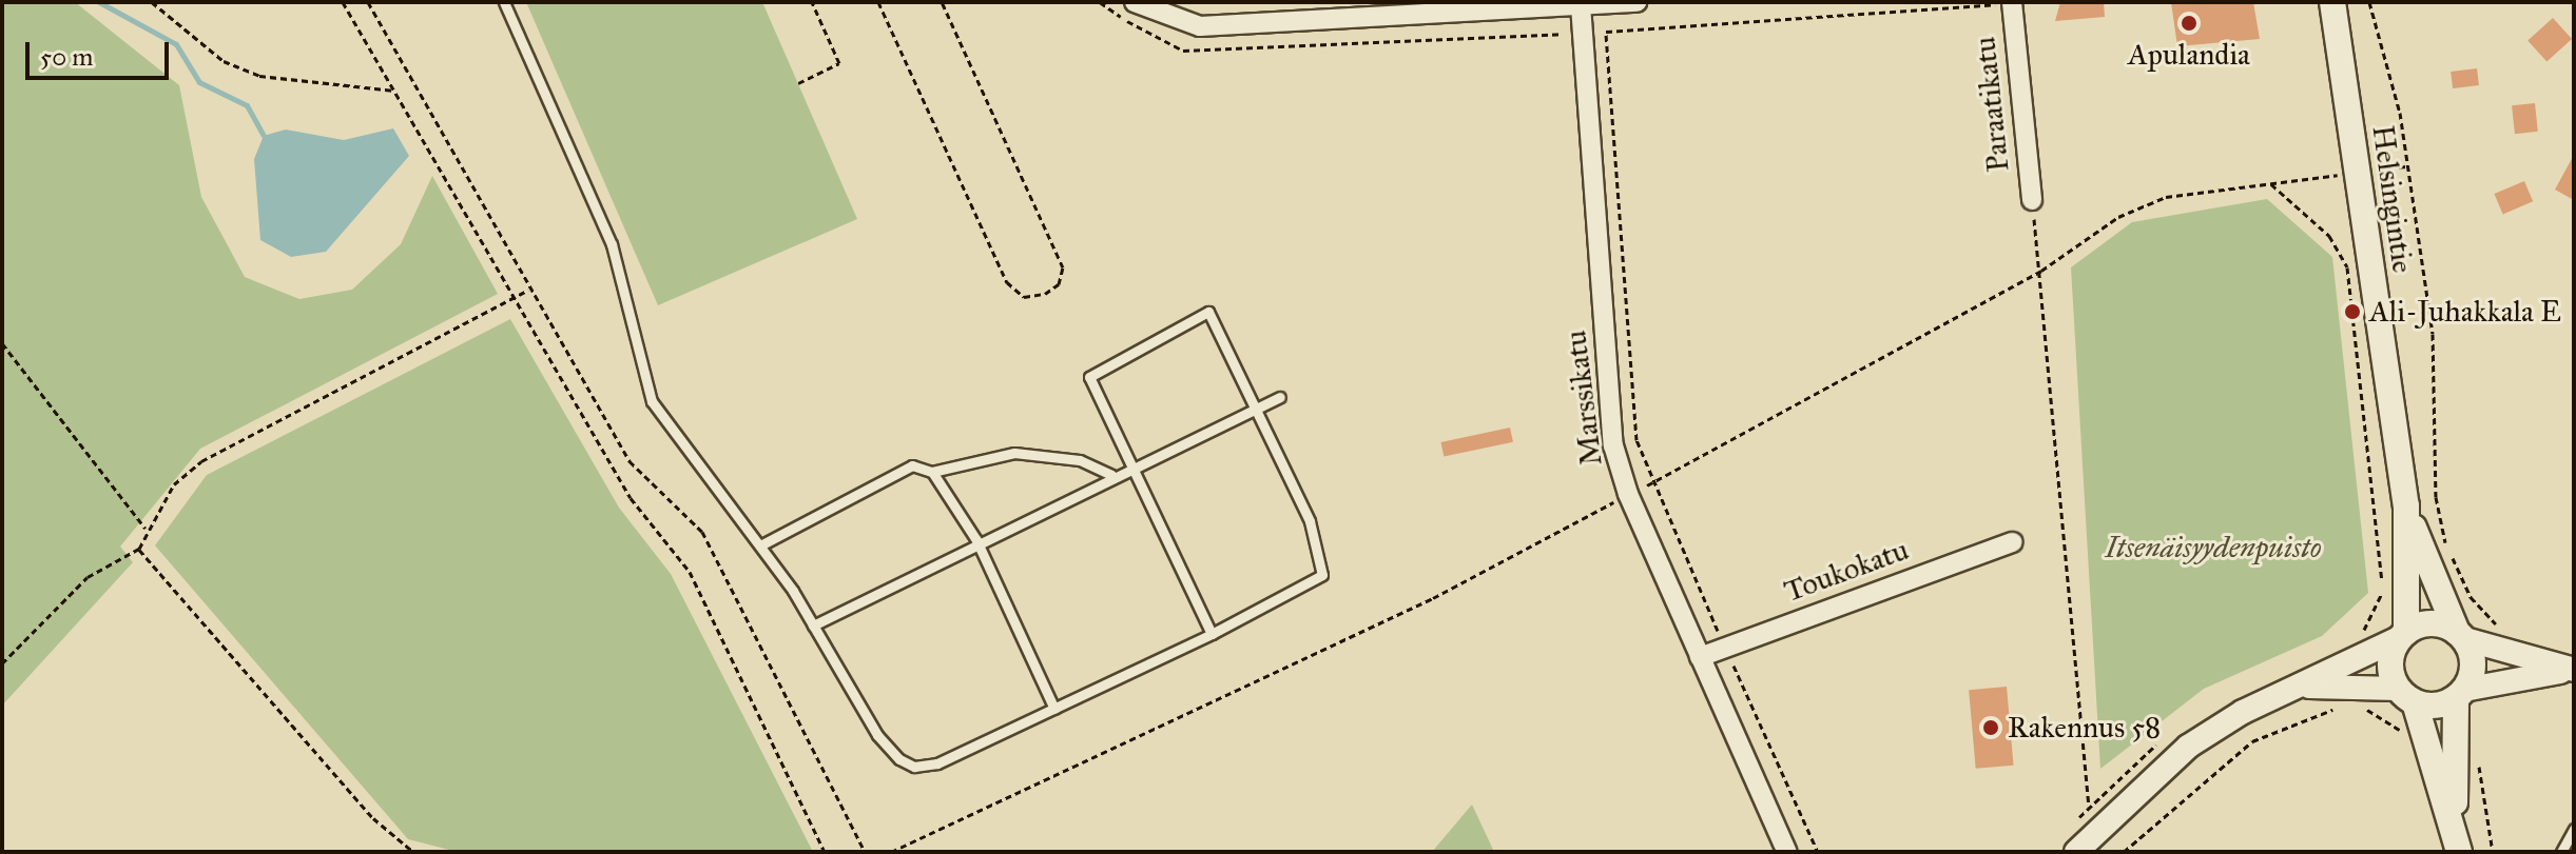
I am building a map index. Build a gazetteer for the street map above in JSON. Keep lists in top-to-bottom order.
{
  "streets": {
    "main road": ["Helsingintie"],
    "street": ["Paraatikatu", "Marssikatu", "Toukokatu"]
  },
  "crossings": [
    ["Marssikatu", "Toukokatu"]
  ],
  "parks": ["Itsenäisyydenpuisto"],
  "places": ["Apulandia", "Ali-Juhakkala E", "Rakennus 58"],
  "scale_bar": "50 m"
}
